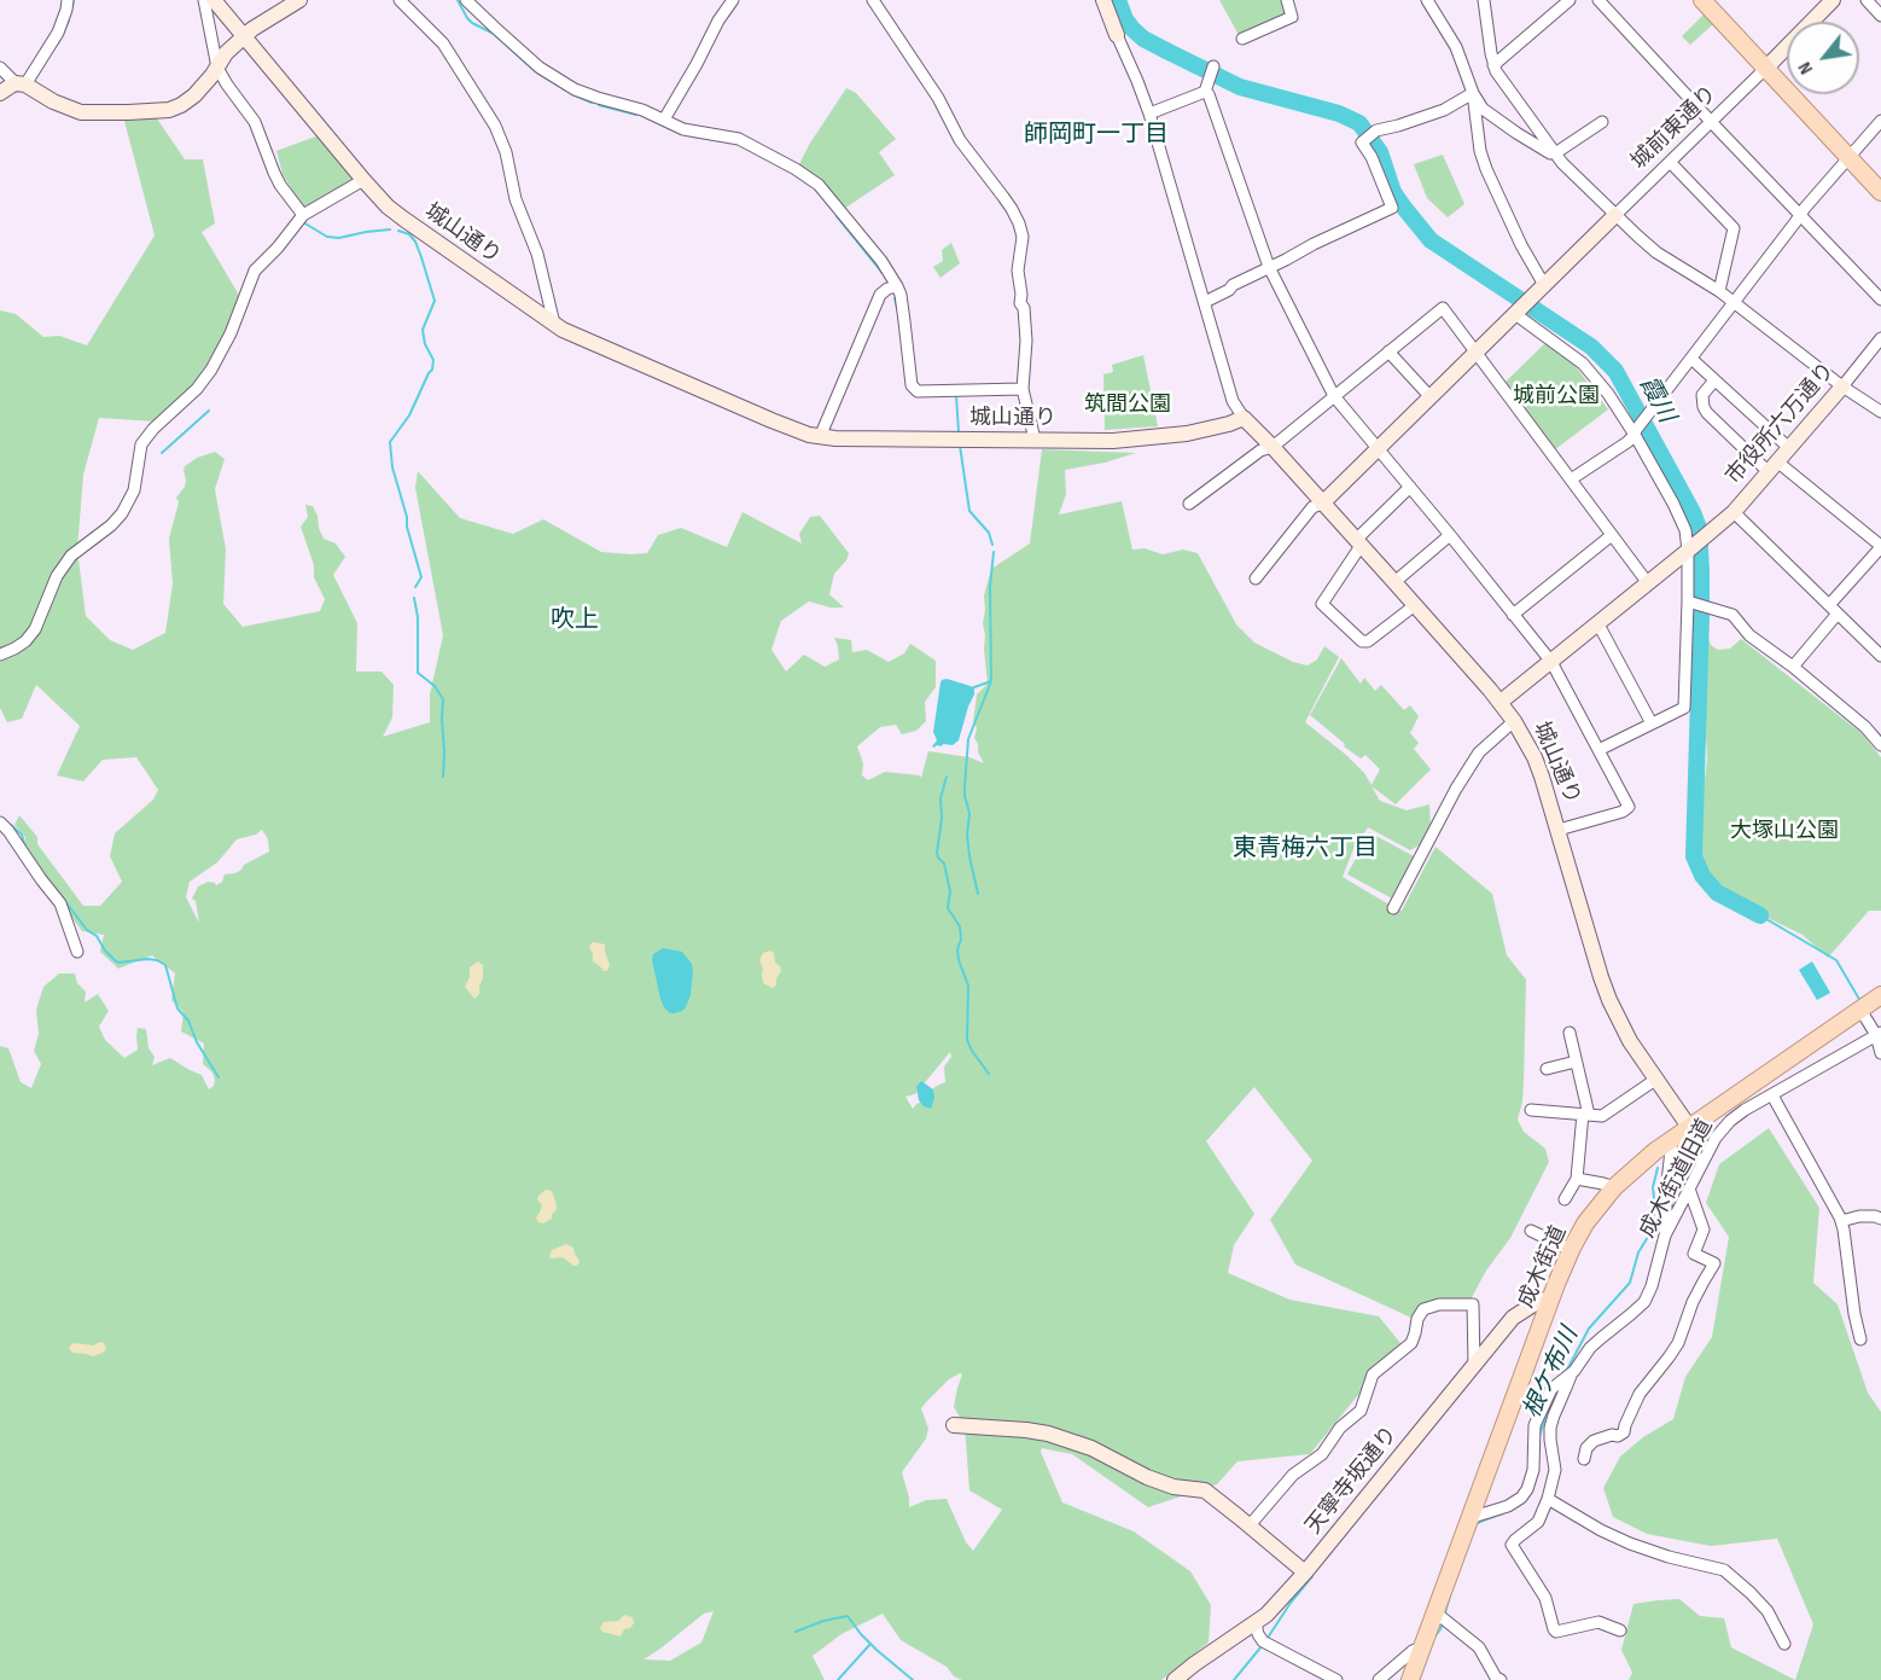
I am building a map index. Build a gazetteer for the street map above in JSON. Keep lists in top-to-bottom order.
{
  "streets": {
    "main road": ["成木街道"],
    "street": [
      "城前東通り",
      "城山通り",
      "市役所六万通り",
      "成木街道旧道",
      "天寧寺坂通り"
    ]
  },
  "crossings": [
    ["城山通り", "成木街道"],
    ["成木街道旧道", "成木街道"],
    ["成木街道", "天寧寺坂通り"]
  ],
  "districts": ["師岡町一丁目", "吹上", "東青梅六丁目"],
  "water": ["霞川", "根ケ布川"],
  "parks": ["城前公園", "筑間公園", "大塚山公園"],
  "north": "bottom left"
}
